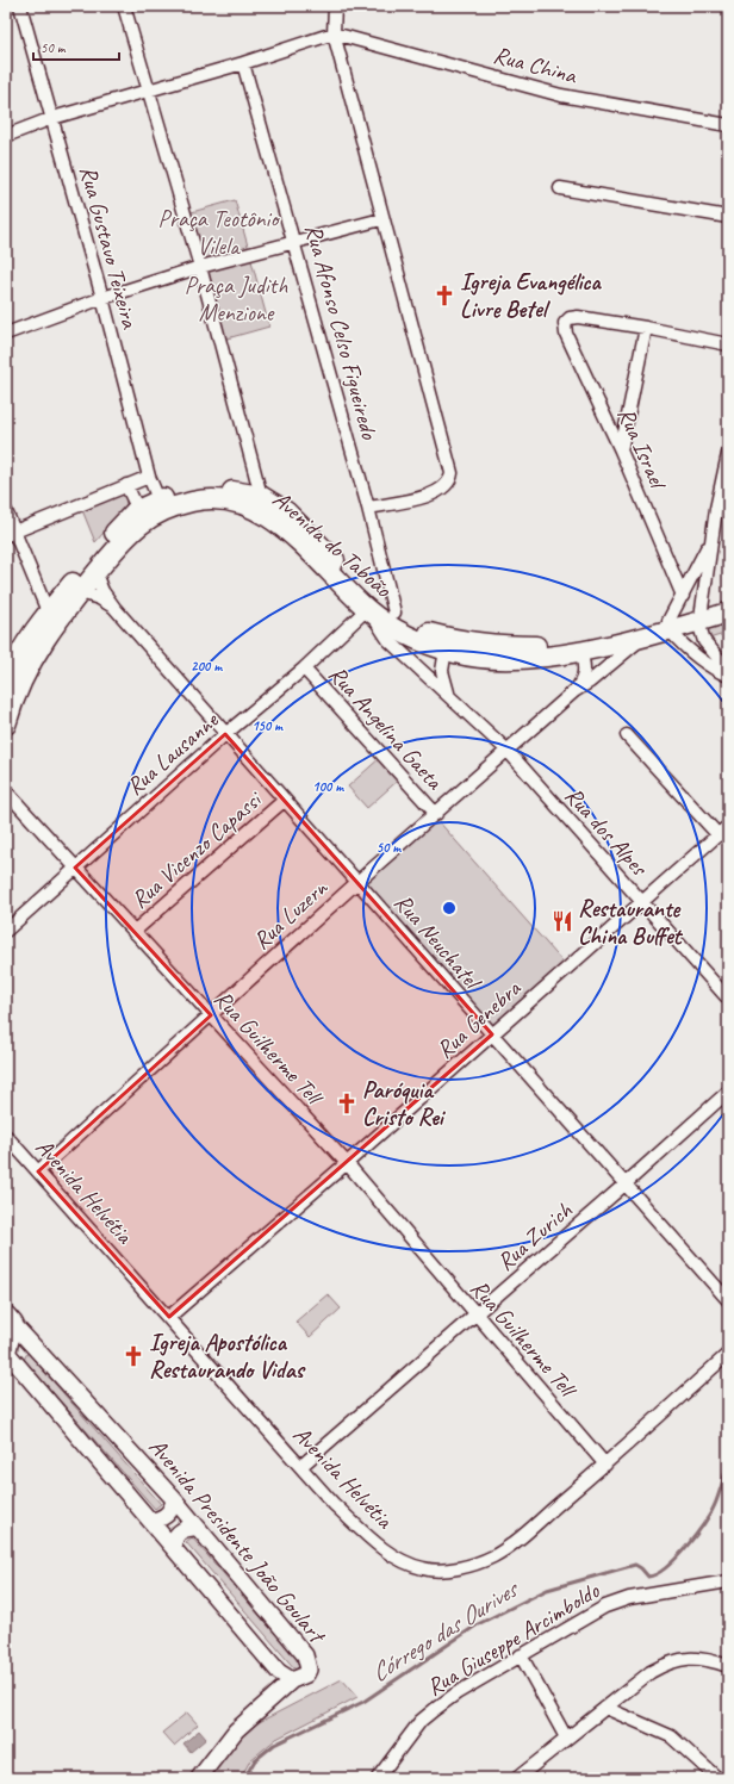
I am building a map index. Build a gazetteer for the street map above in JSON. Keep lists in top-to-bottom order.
{
  "streets": {
    "main road": ["Avenida do Taboão"],
    "street": [
      "Rua China",
      "Rua Gustavo Teixeira",
      "Rua Afonso Celso Figueiredo",
      "Rua Israel",
      "Rua Angelina Gaeta",
      "Rua Lausanne",
      "Rua dos Alpes",
      "Rua Vicenzo Capassi",
      "Rua Luzern",
      "Rua Neuchatel",
      "Rua Genebra",
      "Rua Guilherme Tell",
      "Avenida Helvétia",
      "Rua Zurich",
      "Avenida Presidente João Goulart",
      "Rua Giuseppe Arcimboldo"
    ]
  },
  "crossings": [
    ["Rua Gustavo Teixeira", "Avenida do Taboão"],
    ["Rua Afonso Celso Figueiredo", "Avenida do Taboão"],
    ["Avenida do Taboão", "Rua Lausanne"],
    ["Avenida do Taboão", "Rua dos Alpes"],
    ["Avenida do Taboão", "Rua Luzern"],
    ["Avenida do Taboão", "Rua Neuchatel"],
    ["Rua Angelina Gaeta", "Rua Lausanne"],
    ["Rua Angelina Gaeta", "Rua Luzern"],
    ["Rua Lausanne", "Rua dos Alpes"],
    ["Rua Lausanne", "Rua Neuchatel"],
    ["Rua Lausanne", "Rua Guilherme Tell"],
    ["Rua dos Alpes", "Rua Luzern"],
    ["Rua dos Alpes", "Rua Genebra"],
    ["Rua Vicenzo Capassi", "Rua Neuchatel"],
    ["Rua Vicenzo Capassi", "Rua Guilherme Tell"],
    ["Rua Luzern", "Rua Neuchatel"],
    ["Rua Luzern", "Rua Guilherme Tell"],
    ["Rua Luzern", "Avenida Helvétia"],
    ["Rua Neuchatel", "Rua Genebra"],
    ["Rua Neuchatel", "Rua Zurich"],
    ["Rua Genebra", "Rua Guilherme Tell"],
    ["Rua Genebra", "Avenida Helvétia"],
    ["Rua Guilherme Tell", "Avenida Helvétia"],
    ["Rua Guilherme Tell", "Rua Zurich"],
    ["Avenida Helvétia", "Rua Zurich"]
  ],
  "water": ["Córrego das Ourives"],
  "parks": ["Praça Teotônio Vilela", "Praça Judith Menzione"],
  "places": {
    "church": ["Igreja Evangélica Livre Betel", "Paróquia Cristo Rei", "Igreja Apostólica Restaurando Vidas"],
    "restaurant": ["Restaurante China Buffet"]
  },
  "scale_bar": "50 m",
  "rings": [
    "200 m",
    "150 m",
    "100 m",
    "50 m"
  ]
}
